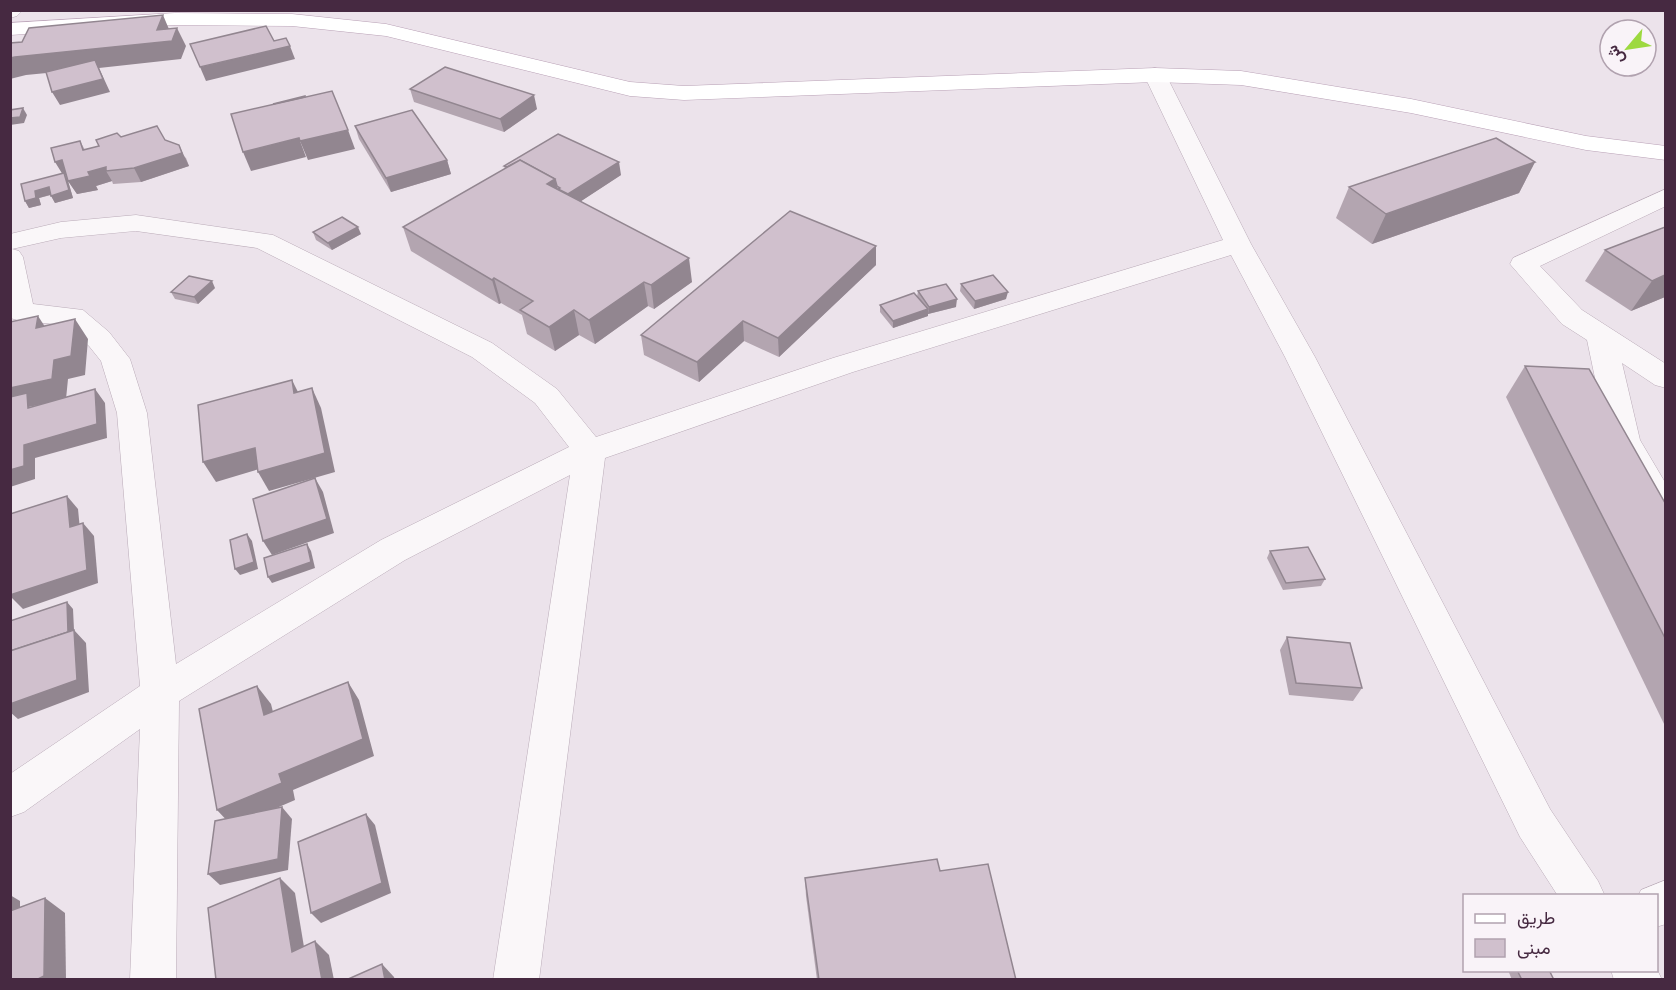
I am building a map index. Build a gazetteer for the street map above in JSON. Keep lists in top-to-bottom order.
{
  "legend": ["طريق", "مبنى"],
  "north": "bottom left"
}
